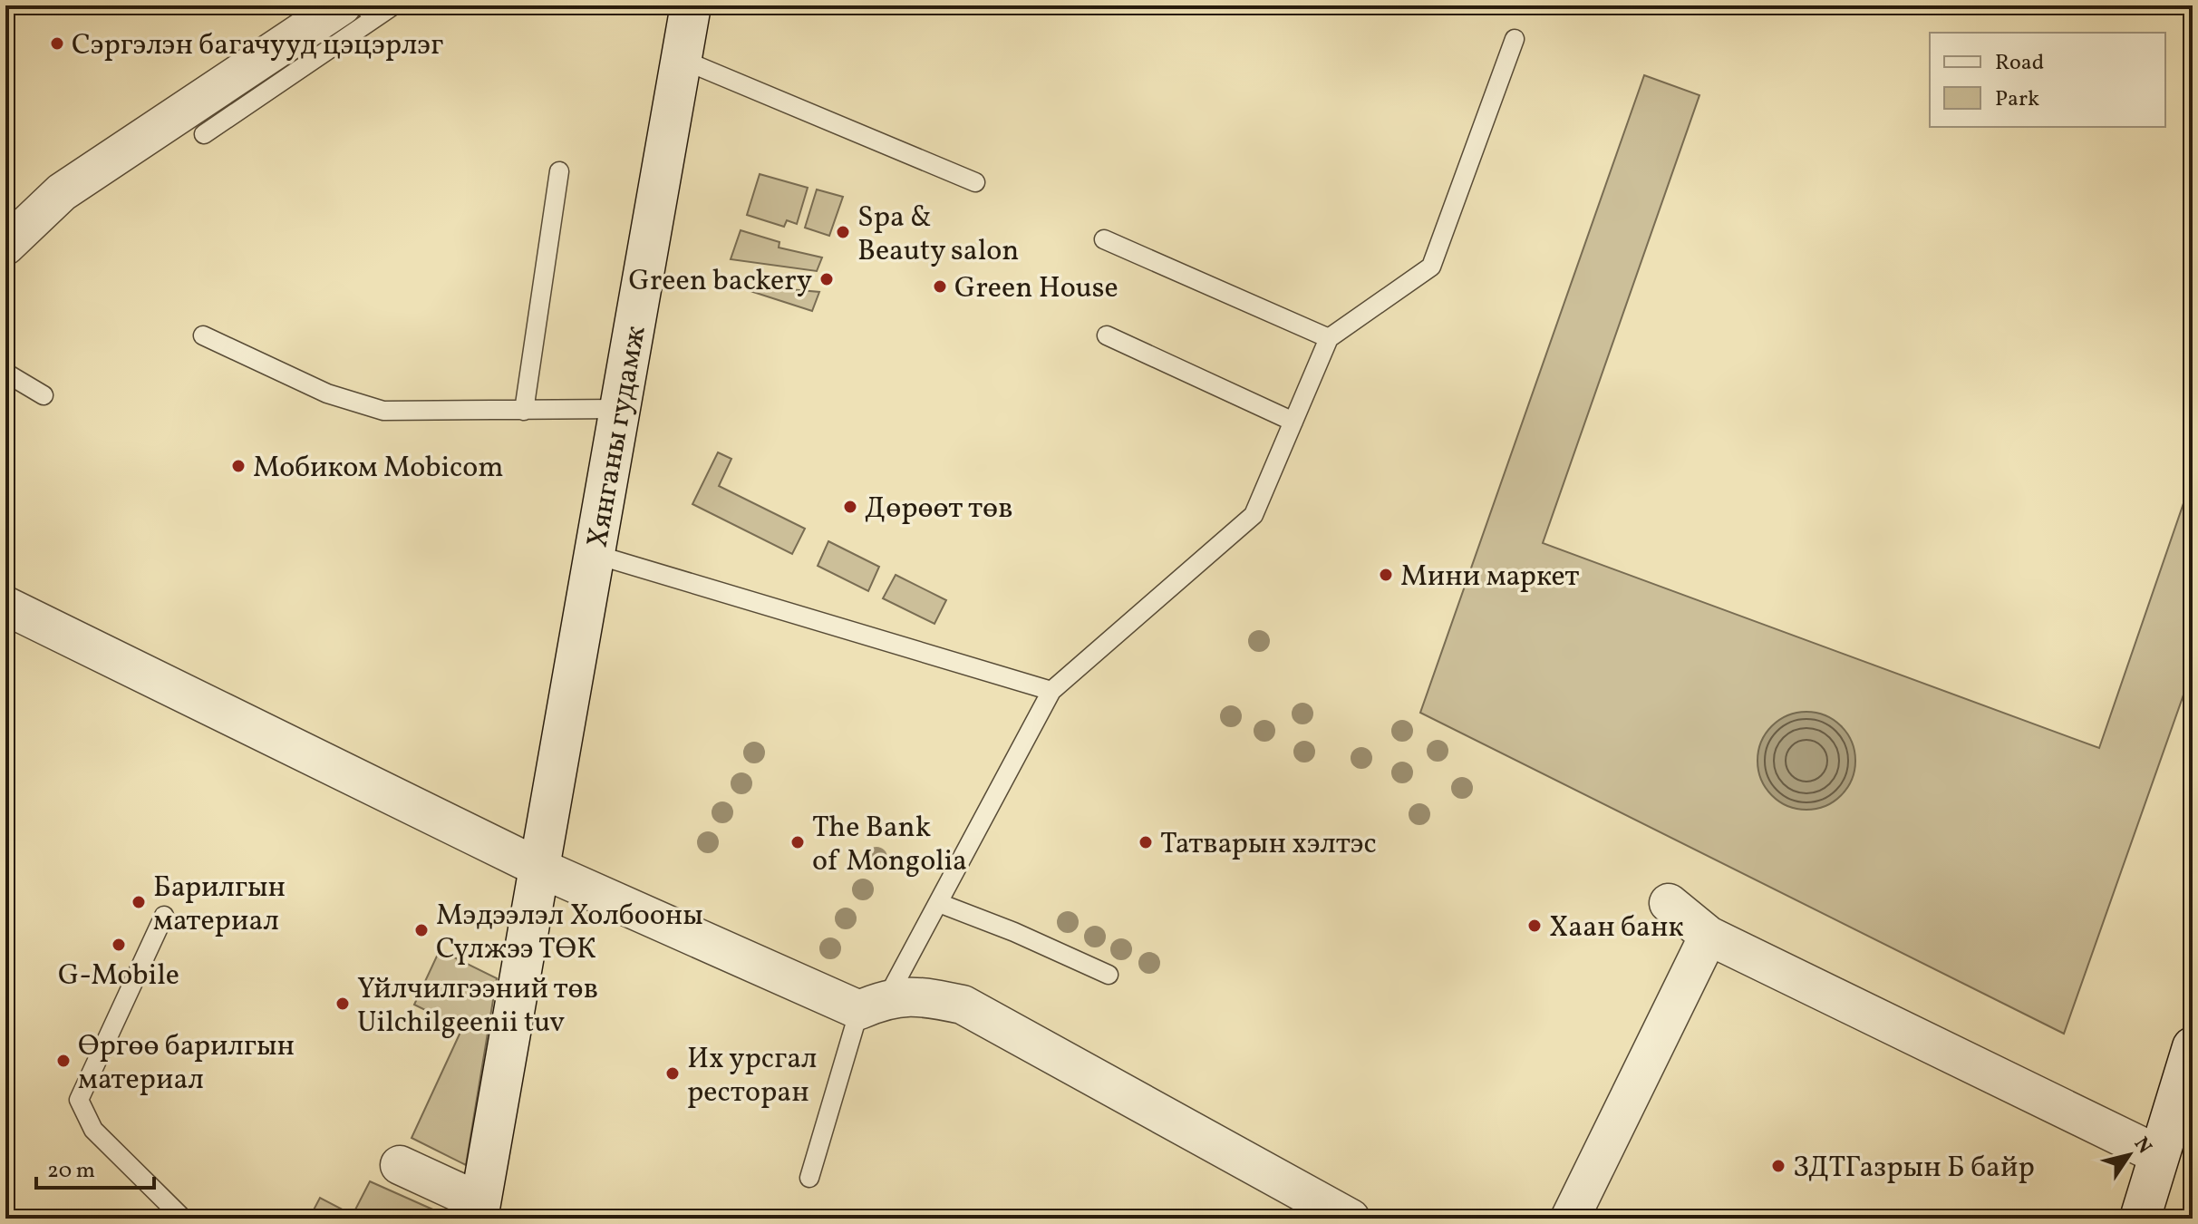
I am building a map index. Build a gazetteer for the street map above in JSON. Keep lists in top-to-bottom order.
{
  "streets": {
    "main road": ["Хянганы гудамж"]
  },
  "places": [
    "Сэргэлэн багачууд цэцэрлэг",
    "Spa & Beauty salon",
    "Green backery",
    "Green House",
    "Мобиком Mobicom",
    "Дөрөөт төв",
    "Мини маркет",
    "The Bank of Mongolia",
    "Татварын хэлтэс",
    "Барилгын материал",
    "Хаан банк",
    "Мэдээлэл Холбооны Сүлжээ ТӨК",
    "G-Mobile",
    "Үйлчилгээний төв Uilchilgeenii tuv",
    "Өргөө барилгын материал",
    "Их урсгал ресторан",
    "ЗДТГазрын Б байр"
  ],
  "legend": ["Road", "Park"],
  "scale_bar": "20 m",
  "north": "top right"
}
